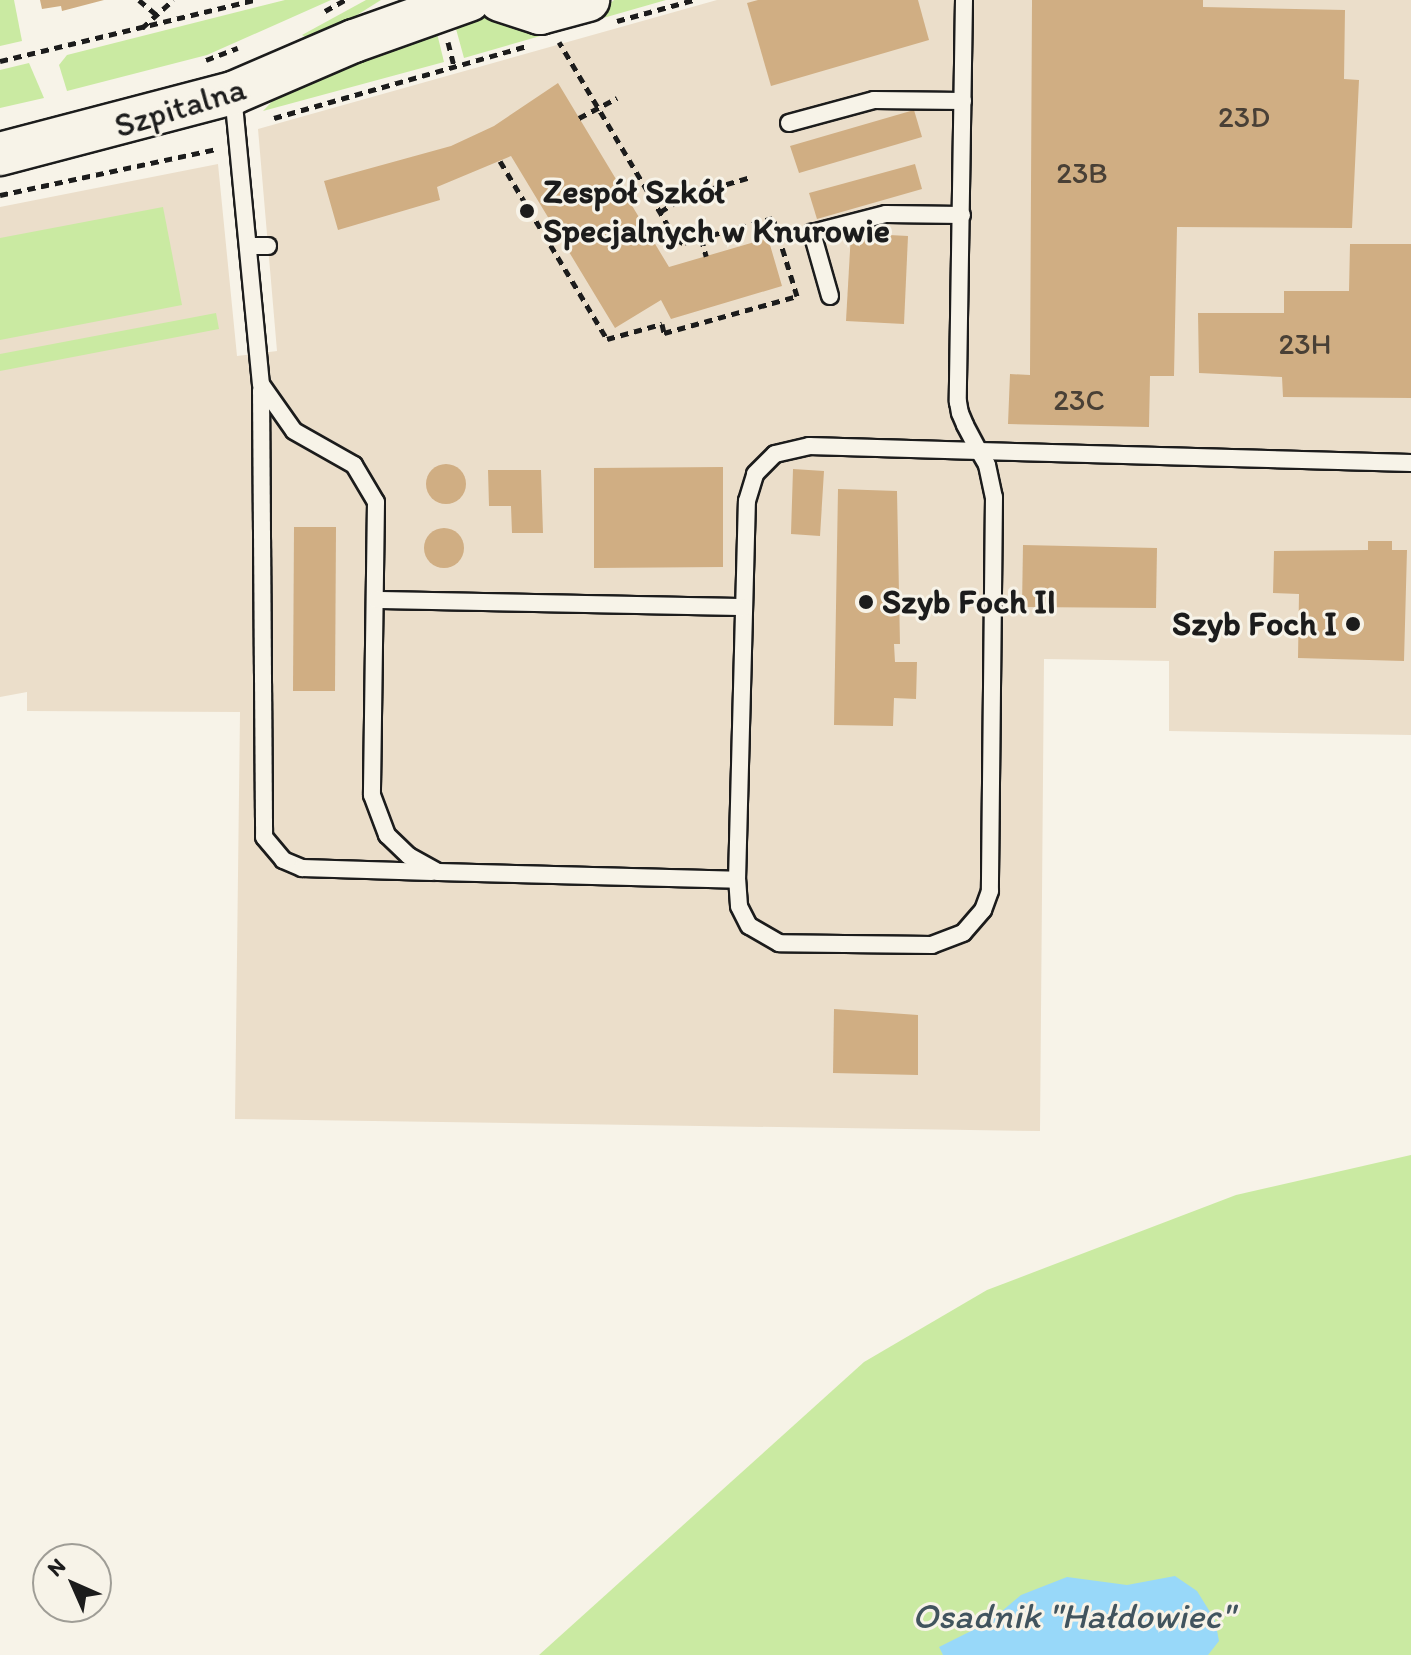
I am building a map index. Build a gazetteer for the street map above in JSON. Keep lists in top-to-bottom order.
{
  "streets": {
    "street": ["Szpitalna"]
  },
  "water": ["Osadnik \"Hałdowiec\""],
  "places": ["Zespół Szkół Specjalnych w Knurowie", "Szyb Foch II", "Szyb Foch I"],
  "house_numbers": [
    "23D",
    "23B",
    "23H",
    "23C"
  ],
  "north": "top left"
}
